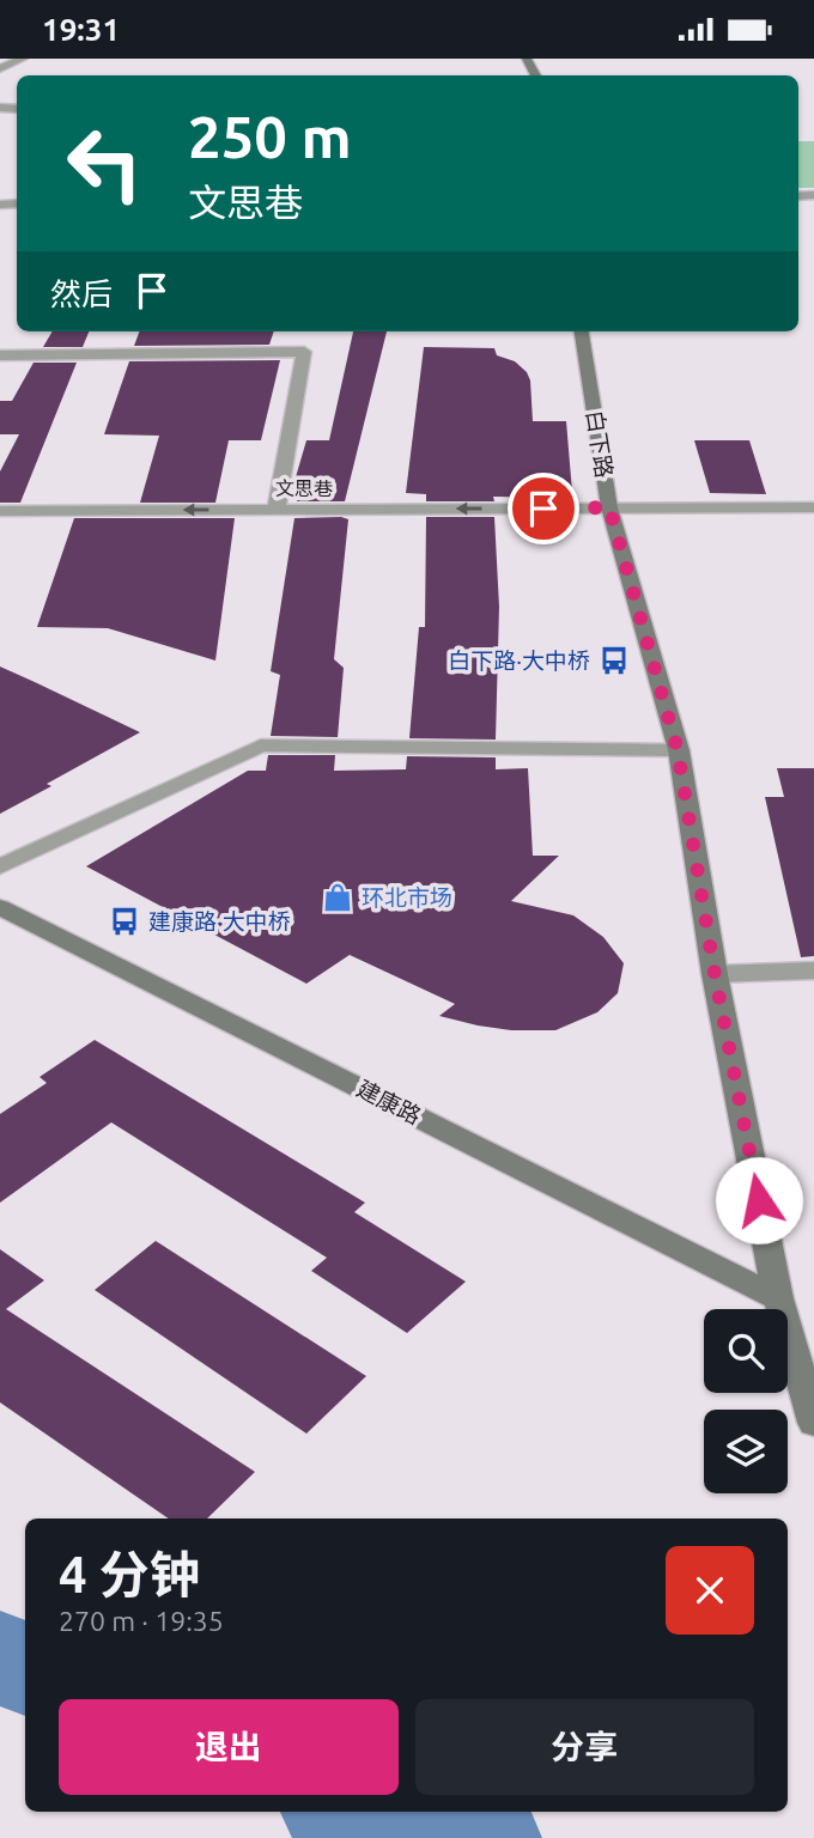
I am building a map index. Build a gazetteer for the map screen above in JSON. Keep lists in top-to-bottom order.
{
  "streets": {
    "main road": ["白下路", "建康路"],
    "street": ["文思巷"]
  },
  "crossings": [
    ["白下路", "文思巷"],
    ["白下路", "建康路"]
  ],
  "one_way": ["文思巷"],
  "places": {
    "bus stop": ["白下路·大中桥", "建康路·大中桥"],
    "shop": ["环北市场"]
  },
  "page": {
    "status": "19:31",
    "turn": ["250 m", "文思巷"],
    "then": "然后",
    "heading": ["4 分钟", "270 m · 19:35"],
    "buttons": ["退出", "分享"]
  }
}
